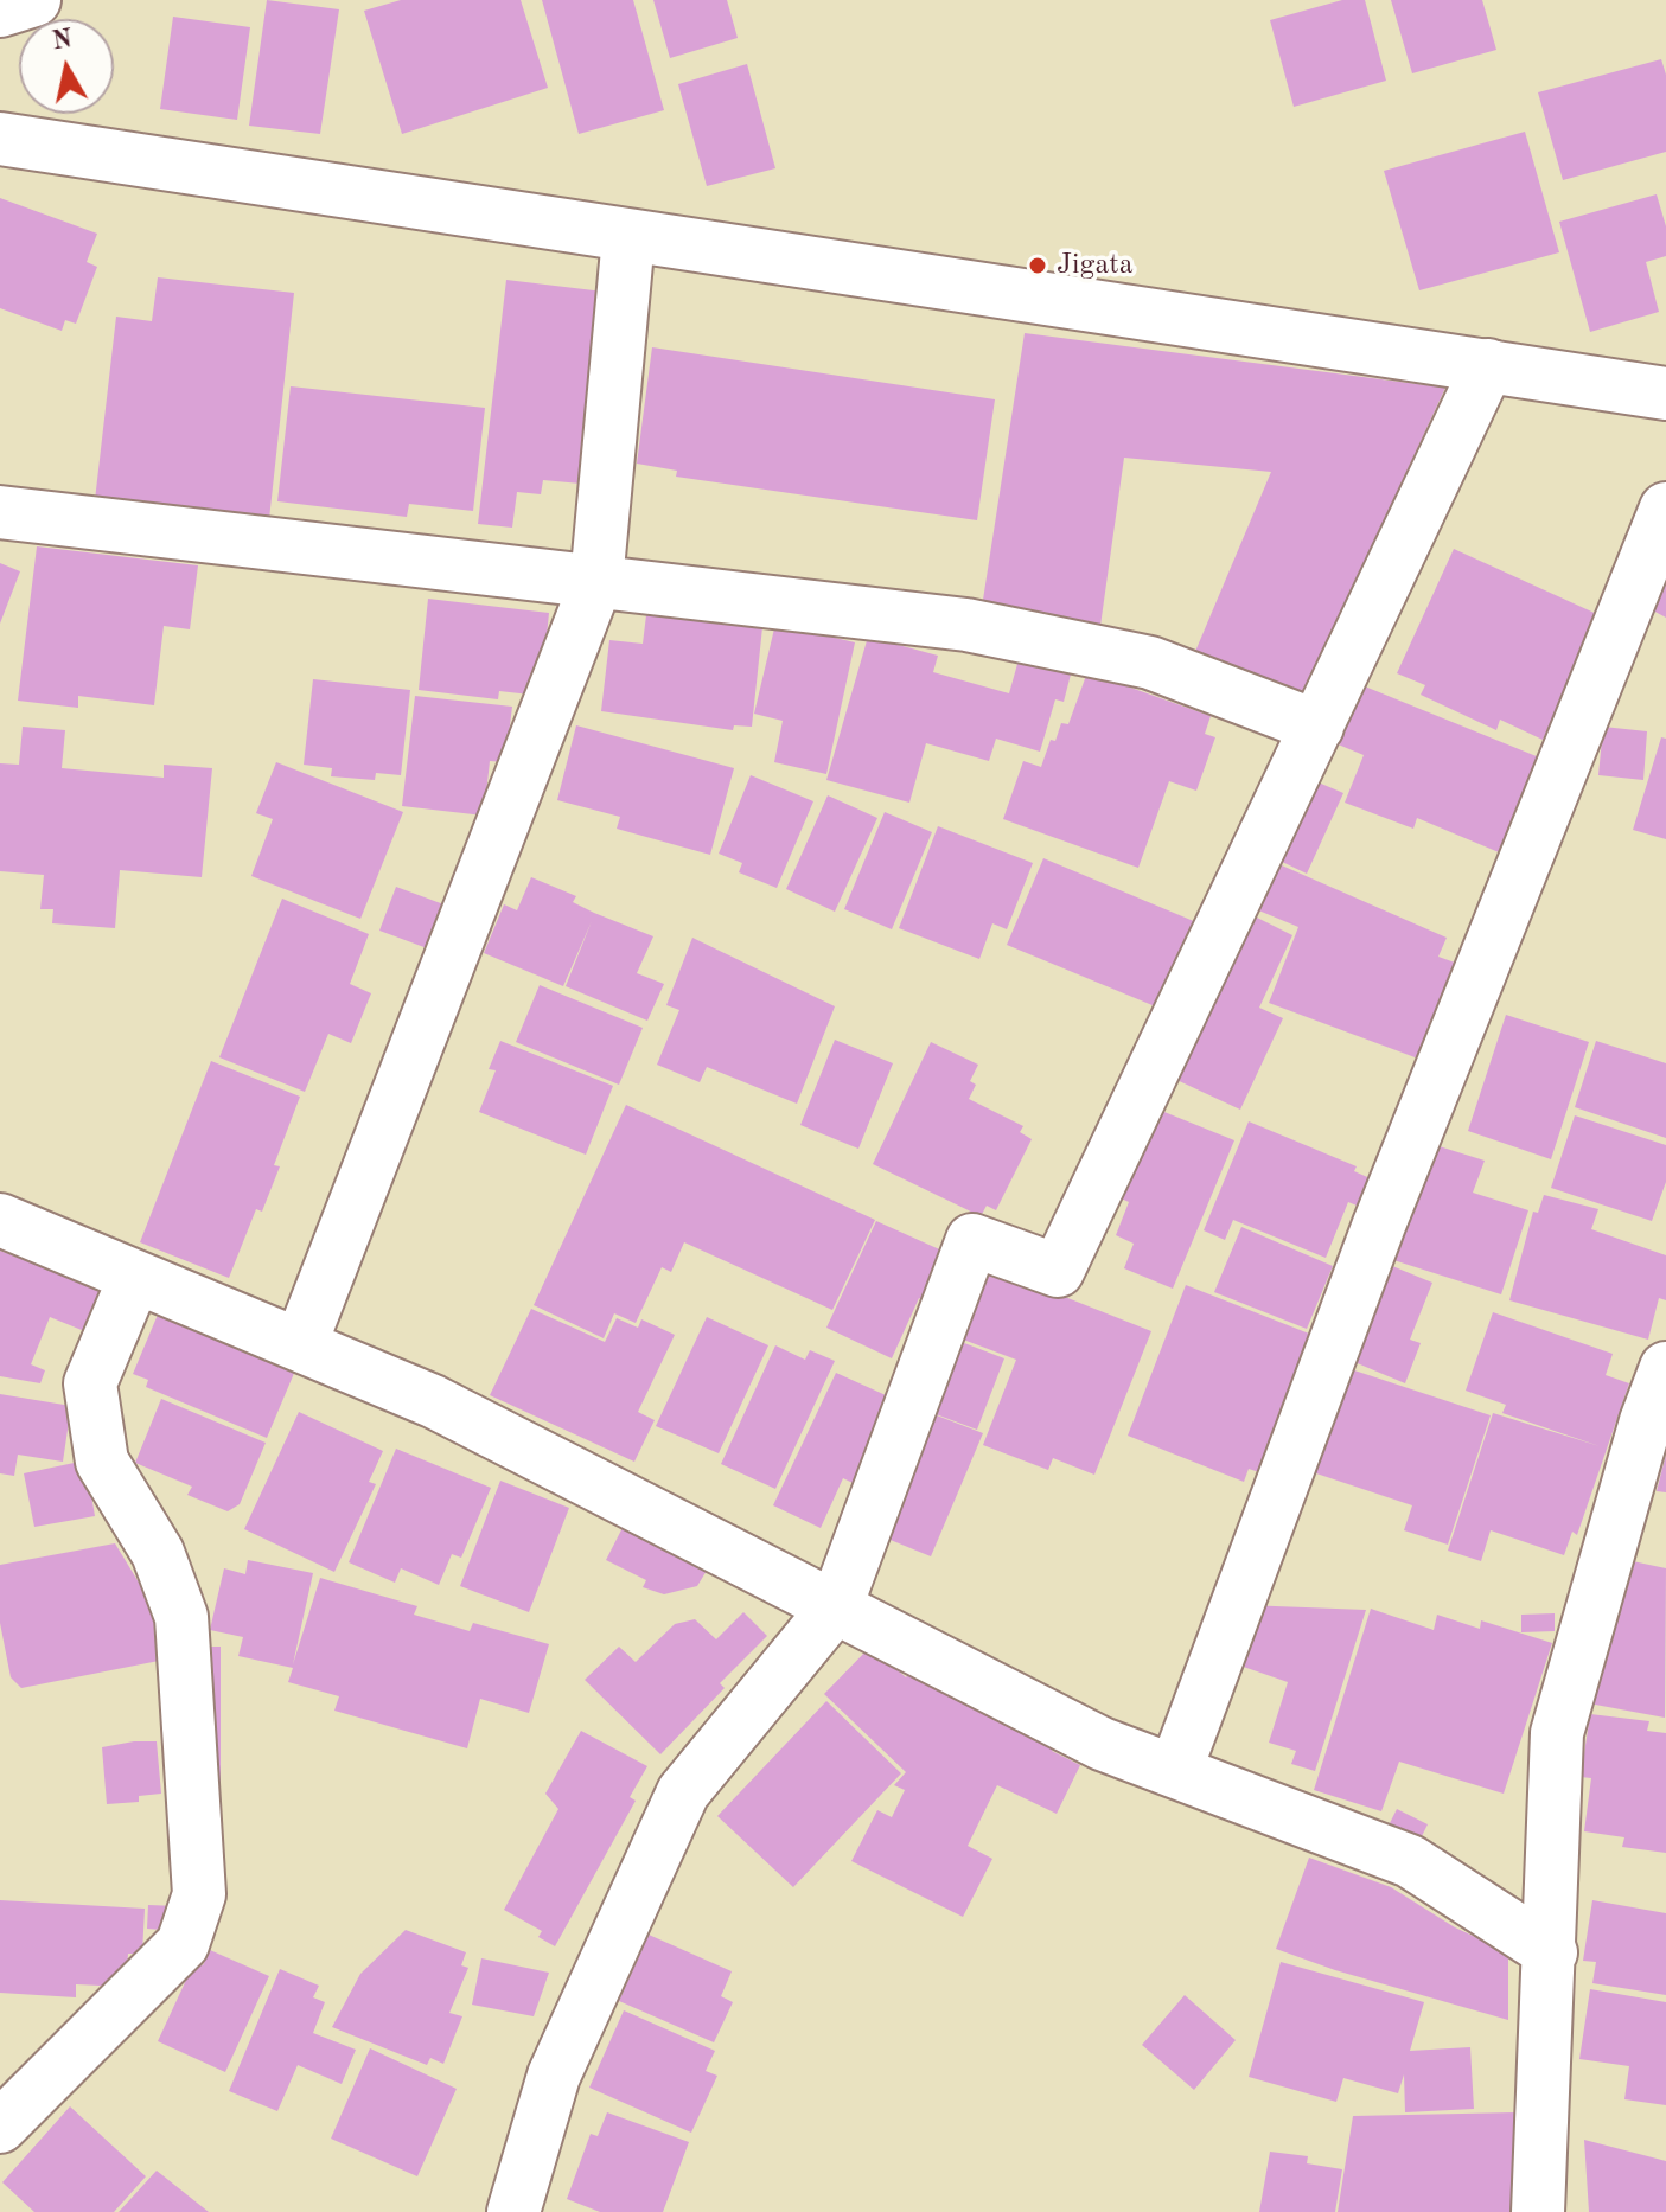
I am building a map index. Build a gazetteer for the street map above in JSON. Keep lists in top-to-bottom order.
{
  "places": ["Jigata"],
  "north": "top"
}
